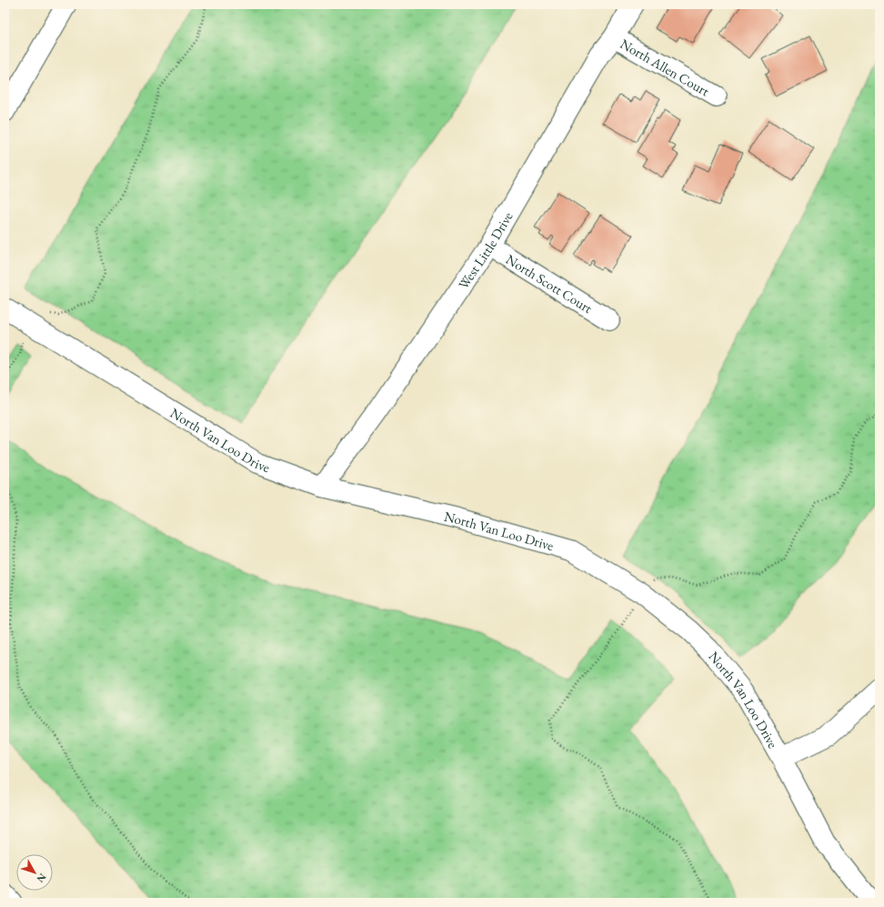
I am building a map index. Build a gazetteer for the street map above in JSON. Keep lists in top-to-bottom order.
{
  "streets": {
    "street": [
      "North Allen Court",
      "West Little Drive",
      "North Scott Court",
      "North Van Loo Drive"
    ]
  },
  "crossings": [
    ["North Allen Court", "West Little Drive"],
    ["West Little Drive", "North Scott Court"],
    ["West Little Drive", "North Van Loo Drive"]
  ],
  "north": "bottom right"
}
